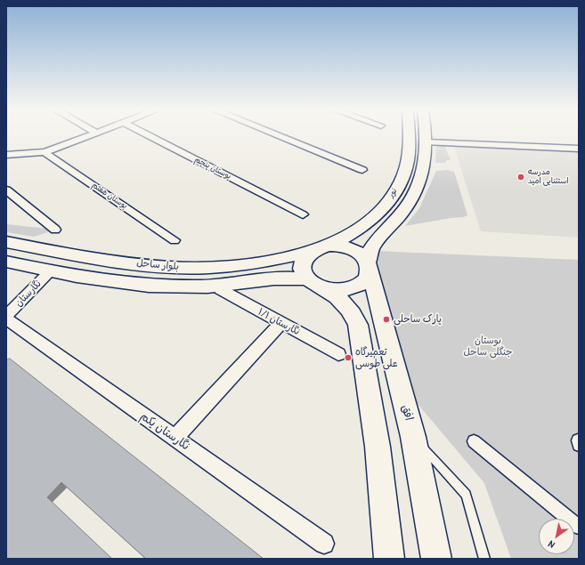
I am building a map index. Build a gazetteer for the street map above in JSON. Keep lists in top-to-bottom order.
{
  "streets": {
    "main road": ["نور", "بلوار ساحل", "افق"],
    "street": [
      "بوستان پنجم",
      "بوستان هفتم",
      "نگارستان",
      "نگارستان ۱/۱",
      "نگارستان یکم"
    ]
  },
  "crossings": [
    ["نور", "بلوار ساحل"],
    ["نور", "افق"],
    ["بلوار ساحل", "نگارستان"],
    ["بلوار ساحل", "افق"]
  ],
  "parks": ["بوستان جنگلی ساحل"],
  "places": ["مدرسه استثنایی امید", "پارک ساحلی", "تعمیرگاه علی طوسی"],
  "north": "bottom left"
}
